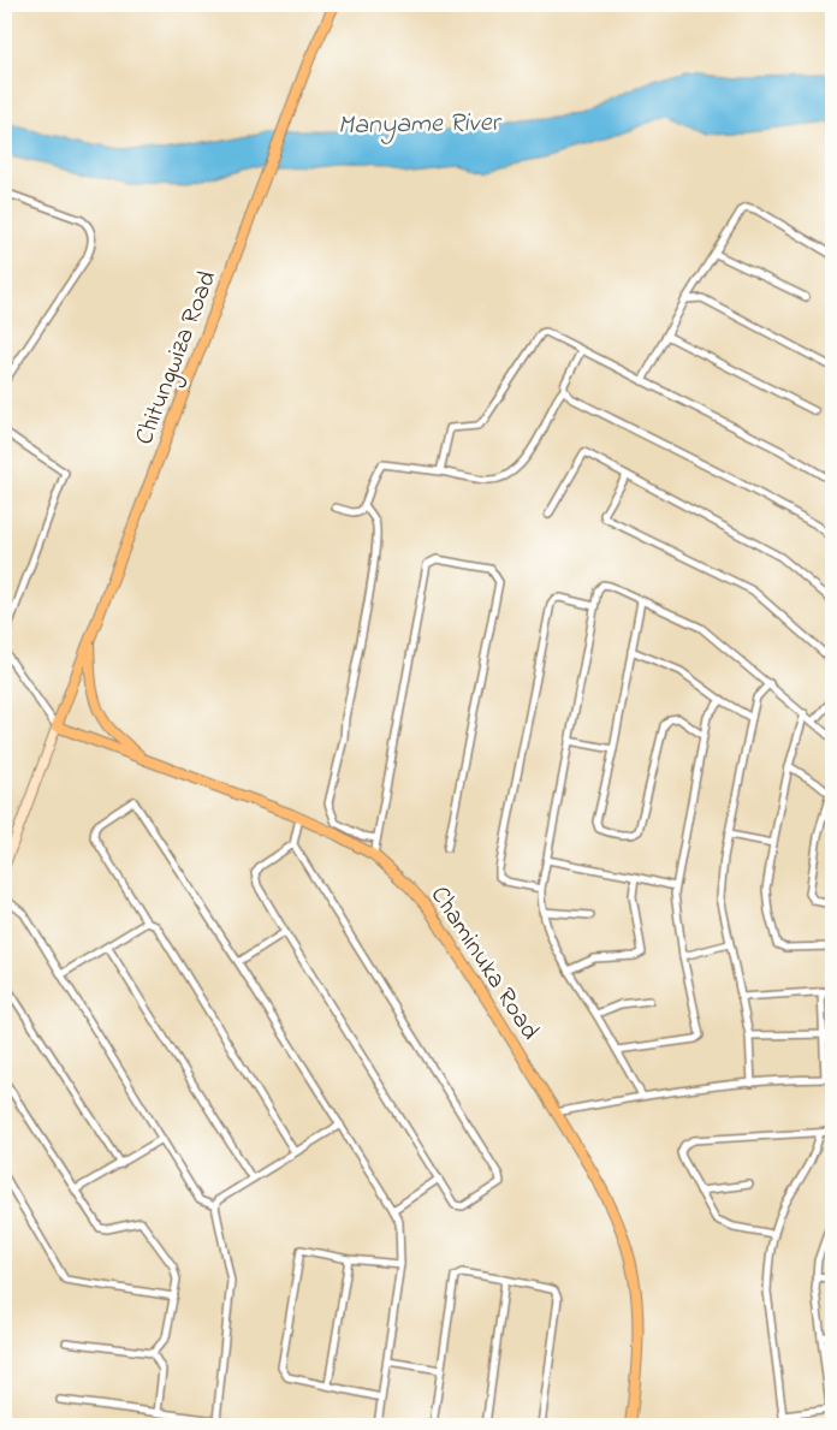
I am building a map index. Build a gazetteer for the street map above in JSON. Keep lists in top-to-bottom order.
{
  "streets": {
    "main road": ["Chitungwiza Road", "Chaminuka Road"]
  },
  "crossings": [
    ["Chitungwiza Road", "Chaminuka Road"]
  ],
  "water": ["Manyame River"]
}
